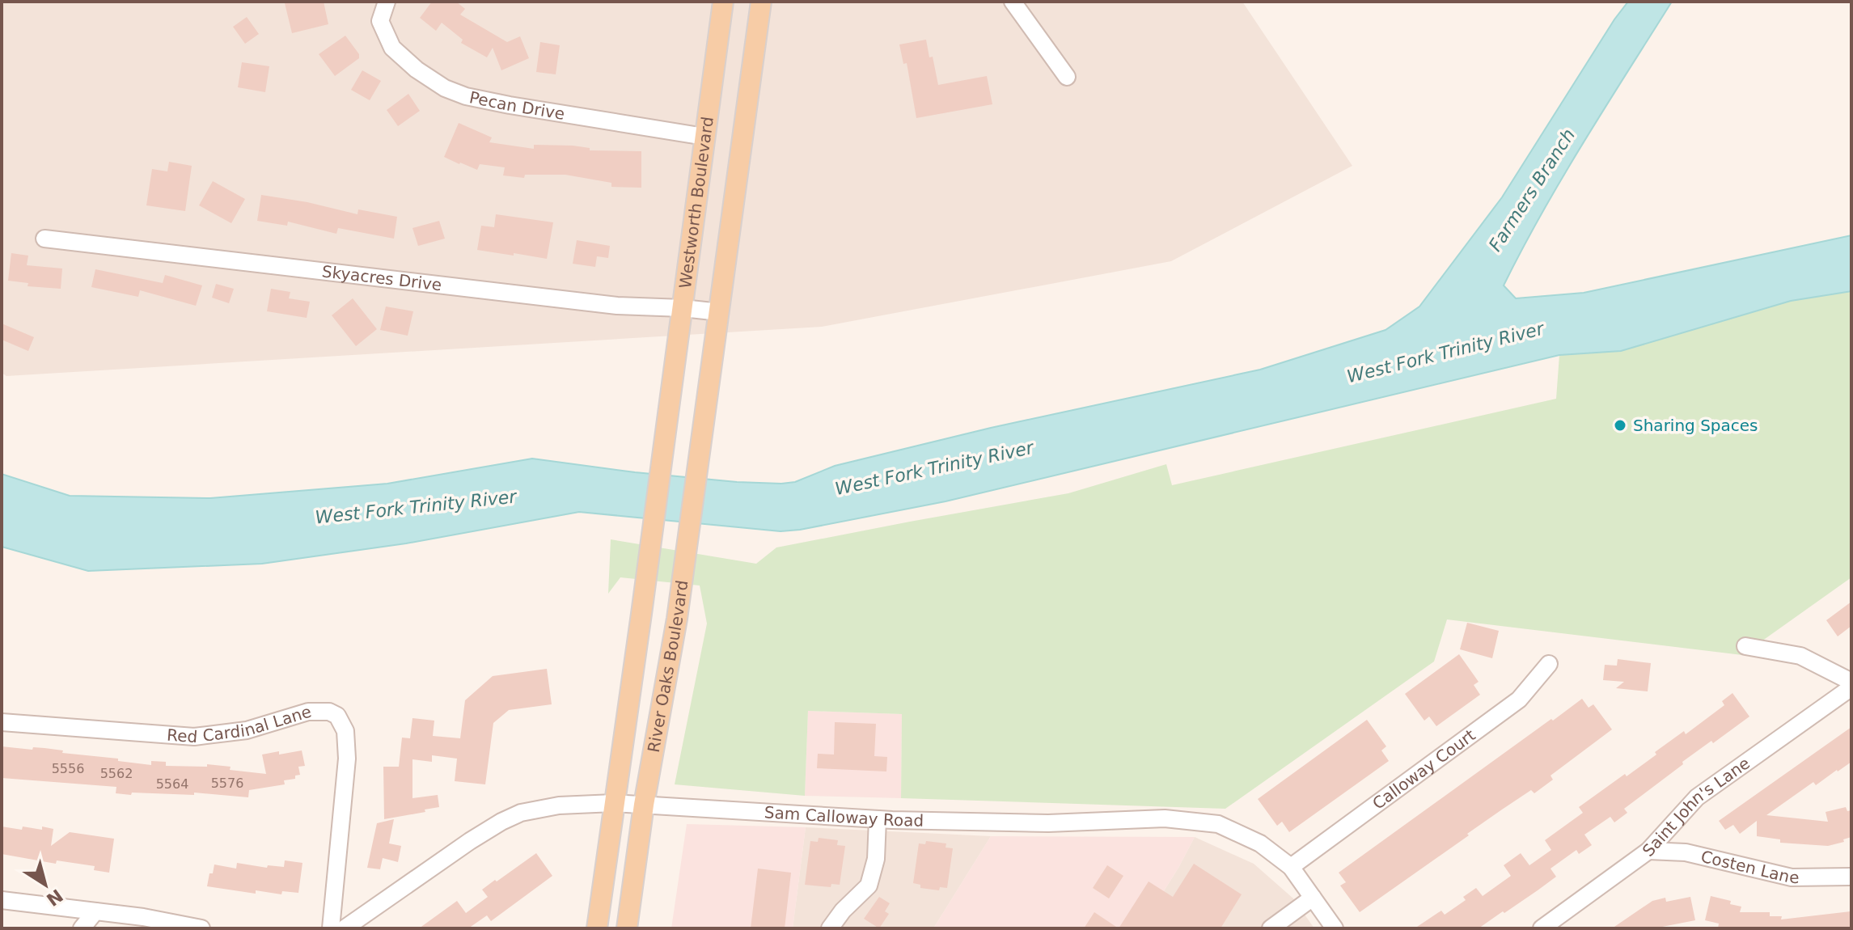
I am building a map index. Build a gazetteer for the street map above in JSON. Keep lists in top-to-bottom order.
{
  "streets": {
    "main road": ["Westworth Boulevard", "River Oaks Boulevard"],
    "street": [
      "Pecan Drive",
      "Skyacres Drive",
      "Red Cardinal Lane",
      "Calloway Court",
      "Saint John's Lane",
      "Sam Calloway Road",
      "Costen Lane"
    ]
  },
  "crossings": [
    ["Pecan Drive", "Westworth Boulevard"],
    ["Westworth Boulevard", "Skyacres Drive"],
    ["Westworth Boulevard", "River Oaks Boulevard"],
    ["Skyacres Drive", "River Oaks Boulevard"],
    ["River Oaks Boulevard", "Sam Calloway Road"],
    ["Calloway Court", "Sam Calloway Road"],
    ["Saint John's Lane", "Costen Lane"]
  ],
  "water": ["Farmers Branch", "West Fork Trinity River"],
  "places": ["Sharing Spaces"],
  "house_numbers": [
    "5556",
    "5562",
    "5576",
    "5564"
  ],
  "north": "bottom right"
}
